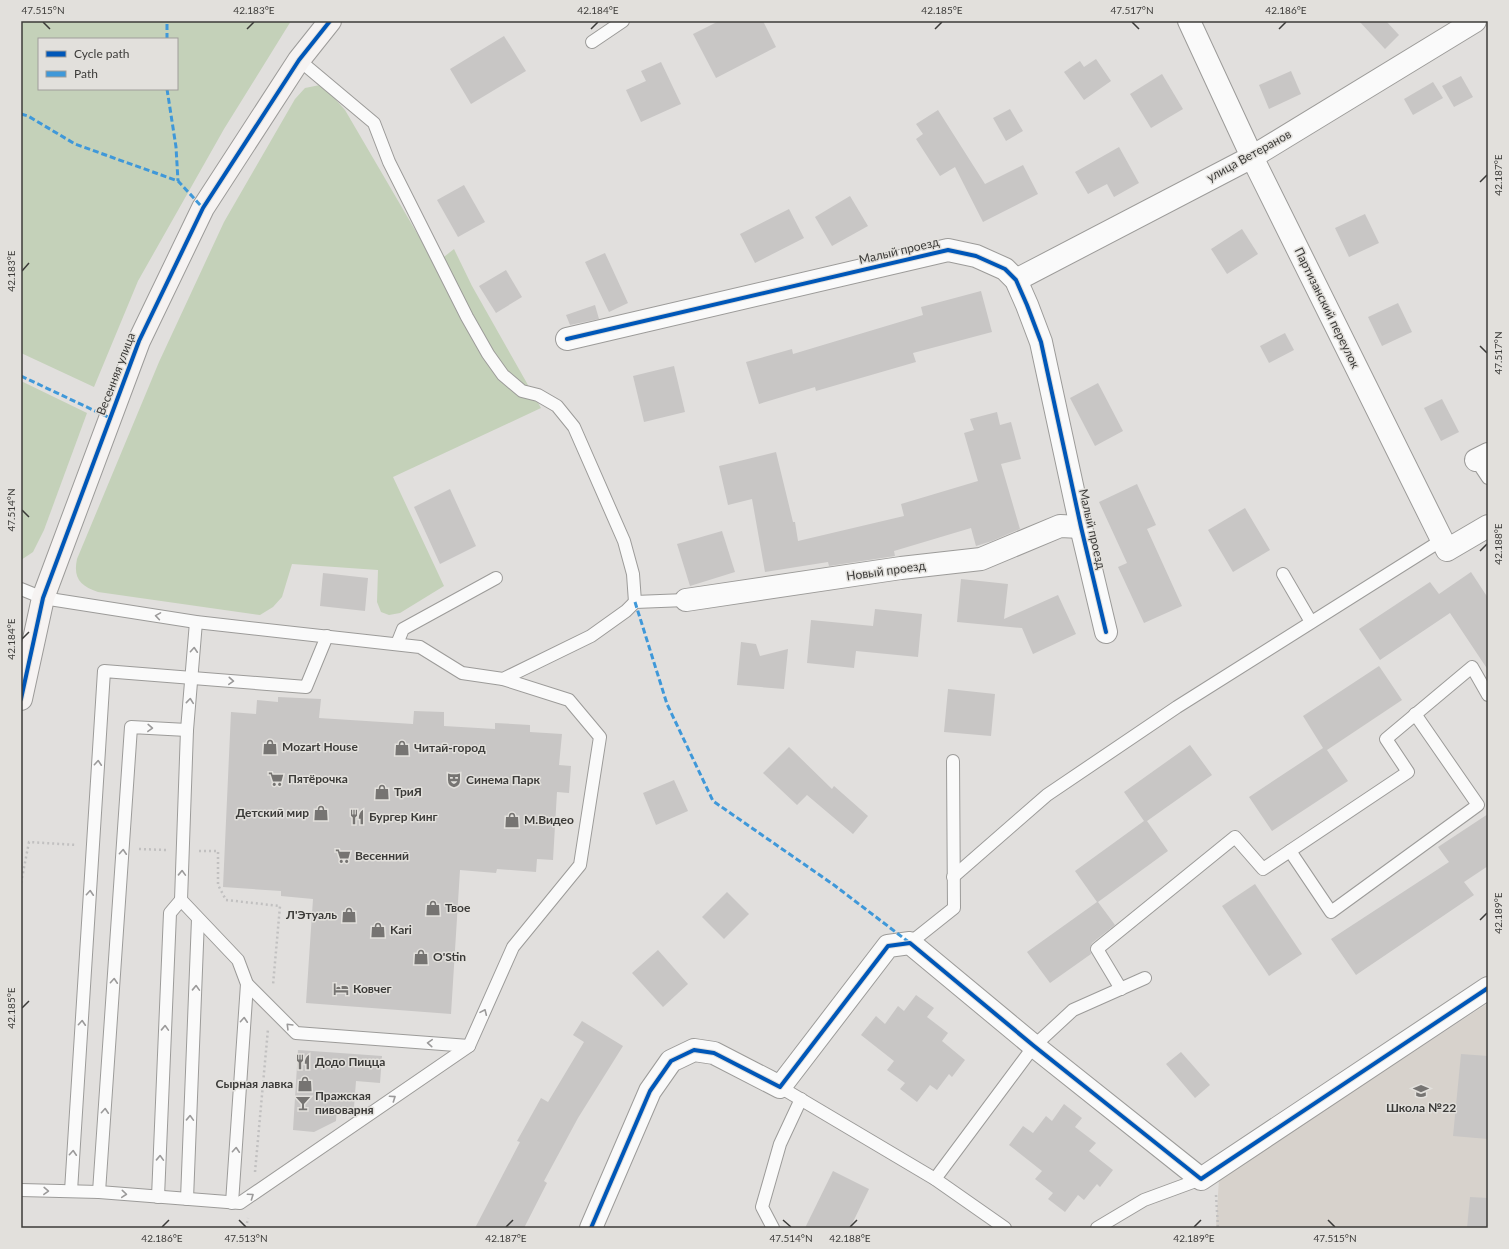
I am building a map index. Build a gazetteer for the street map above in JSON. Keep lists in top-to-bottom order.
{
  "streets": {
    "street": [
      "улица Ветеранов",
      "Малый проезд",
      "Партизанский переулок",
      "Весенняя улица",
      "Новый проезд"
    ]
  },
  "crossings": [
    ["улица Ветеранов", "Малый проезд"],
    ["улица Ветеранов", "Партизанский переулок"],
    ["Малый проезд", "Новый проезд"]
  ],
  "places": {
    "shop": [
      "Mozart House",
      "Читай-город",
      "ТриЯ",
      "Детский мир",
      "М.Видео",
      "Твое",
      "Л'Этуаль",
      "Kari",
      "O'Stin",
      "Сырная лавка"
    ],
    "supermarket": ["Пятёрочка", "Весенний"],
    "theatre": ["Синема Парк"],
    "restaurant": ["Бургер Кинг", "Додо Пицца"],
    "hotel": ["Ковчег"],
    "school or university": ["Школа №22"],
    "bar": ["Пражская пивоварня"]
  },
  "legend": ["Cycle path", "Path"],
  "coordinates": [
    "47.515°N",
    "42.183°E",
    "42.184°E",
    "42.185°E",
    "47.517°N",
    "42.186°E",
    "42.187°E",
    "47.514°N",
    "42.188°E",
    "42.189°E",
    "47.513°N"
  ]
}
